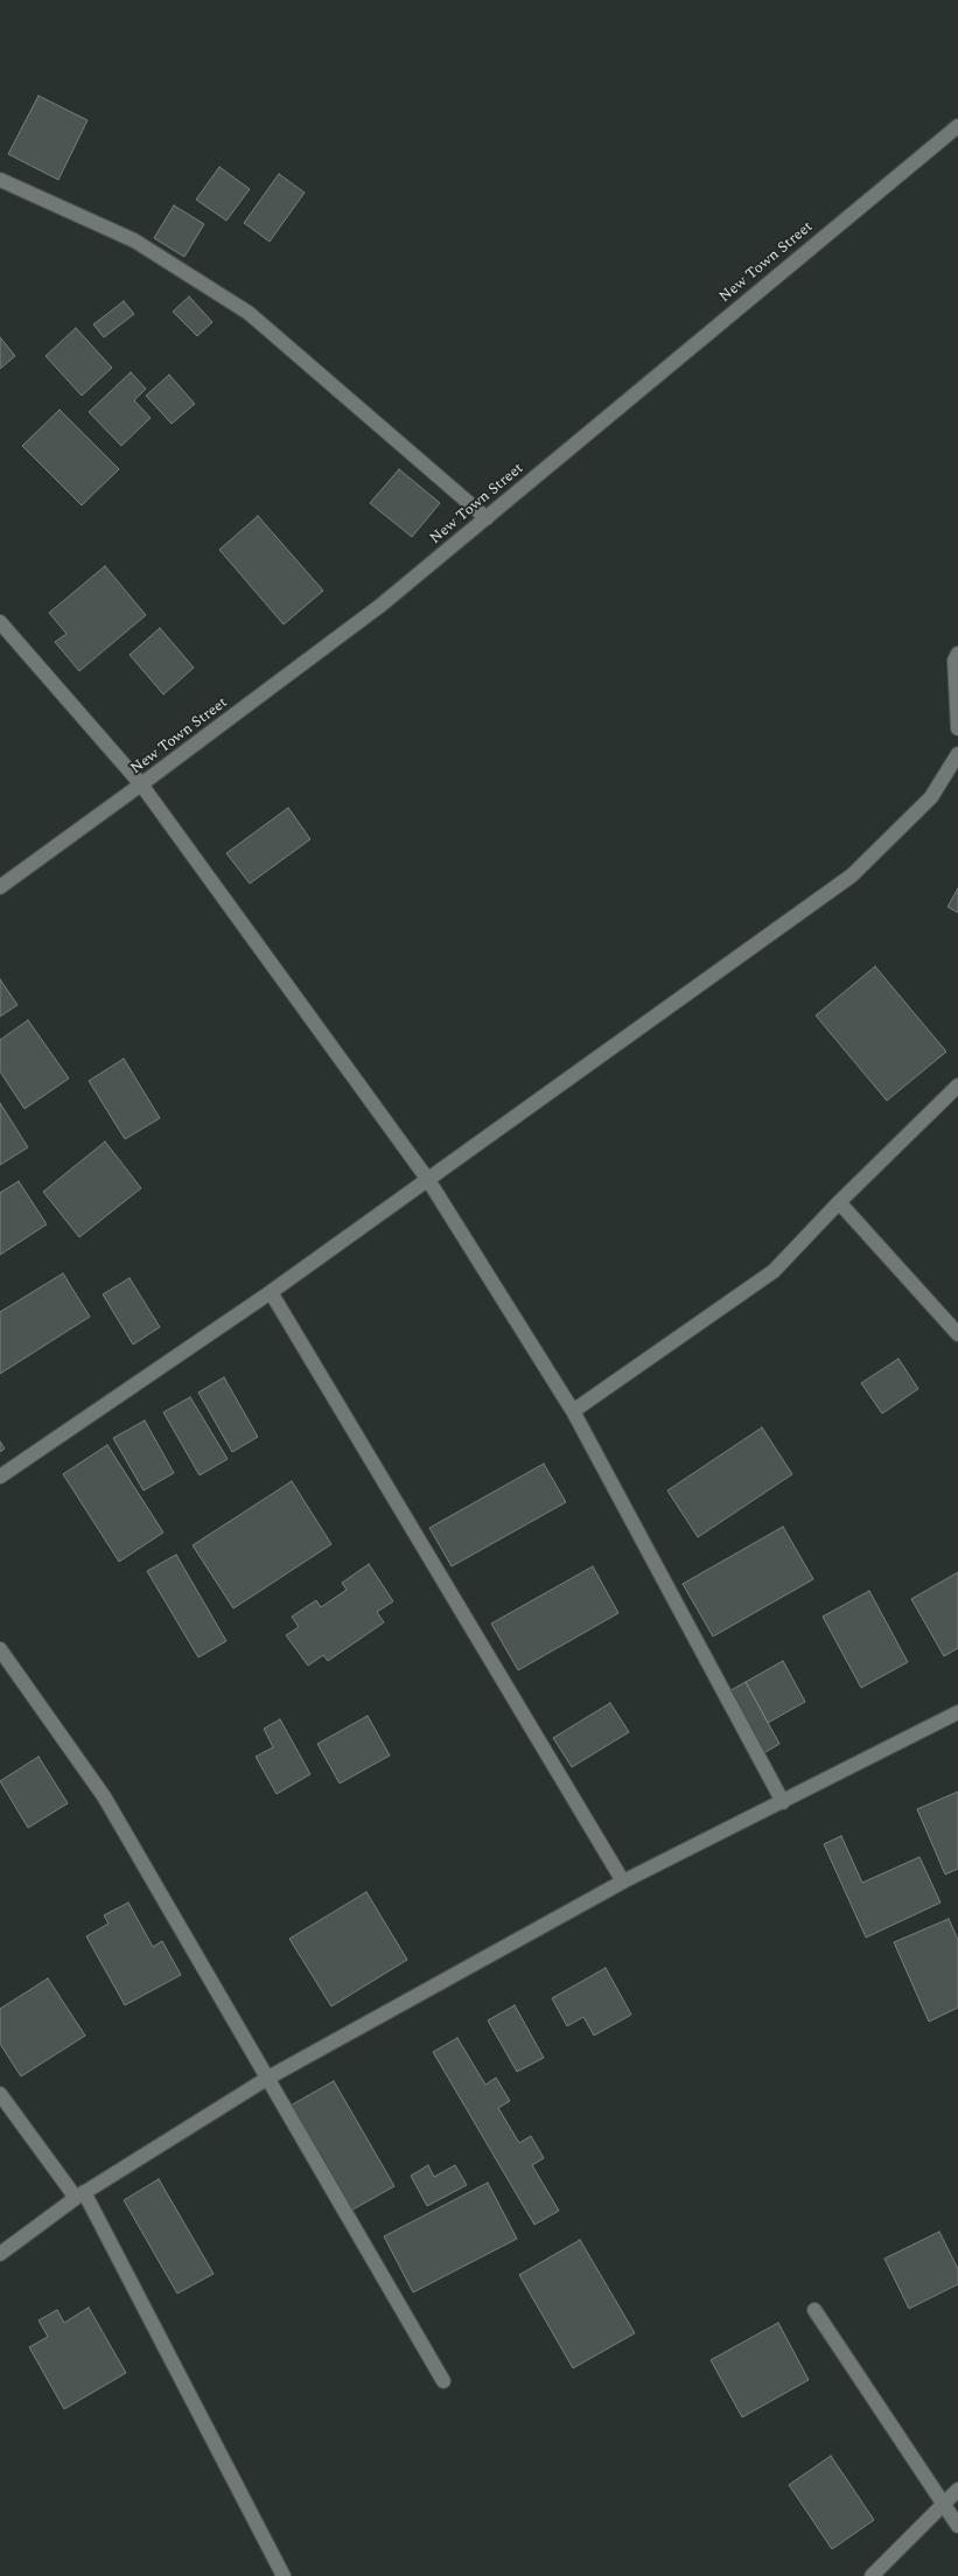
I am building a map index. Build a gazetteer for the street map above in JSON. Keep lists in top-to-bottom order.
{
  "streets": {
    "street": ["New Town Street"]
  }
}
